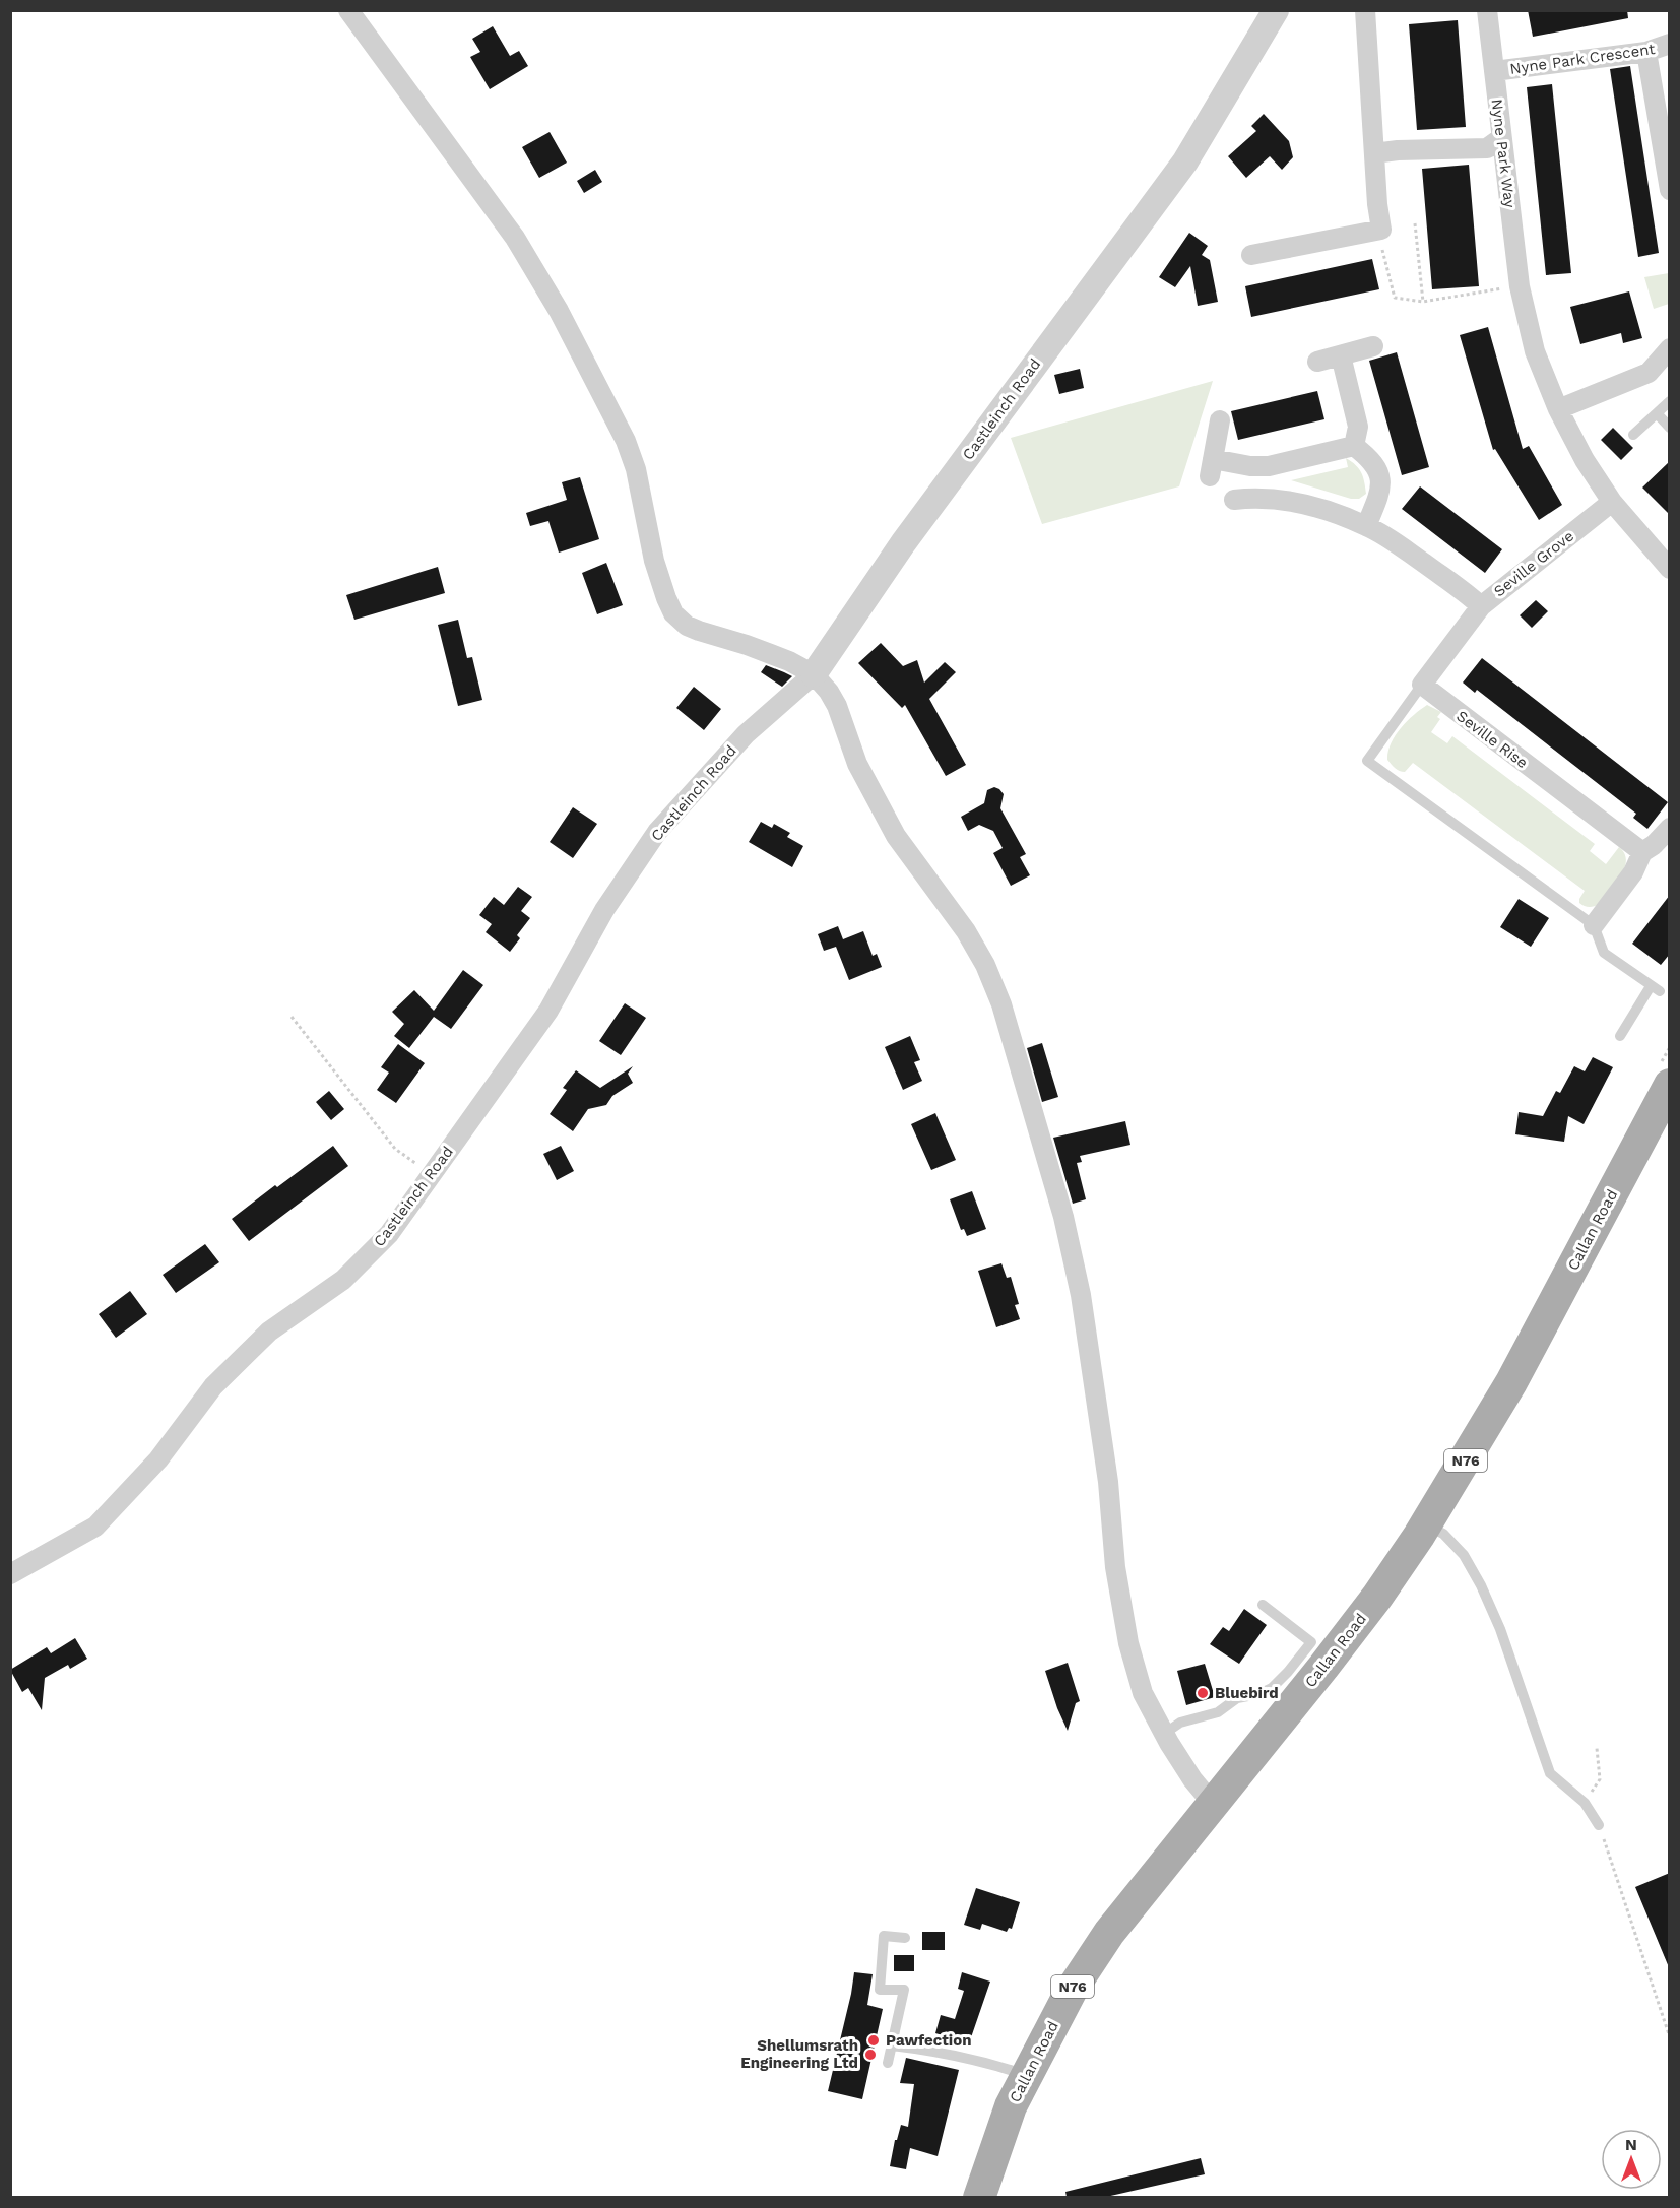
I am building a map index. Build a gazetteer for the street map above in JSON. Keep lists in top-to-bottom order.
{
  "streets": {
    "main road": ["Callan Road", "N76"],
    "street": [
      "Nyne Park Crescent",
      "Nyne Park Way",
      "Castleinch Road",
      "Seville Grove",
      "Seville Rise"
    ]
  },
  "crossings": [
    ["Nyne Park Crescent", "Nyne Park Way"]
  ],
  "places": ["Bluebird", "Pawfection", "Shellumsrath Engineering Ltd"],
  "north": "top"
}
